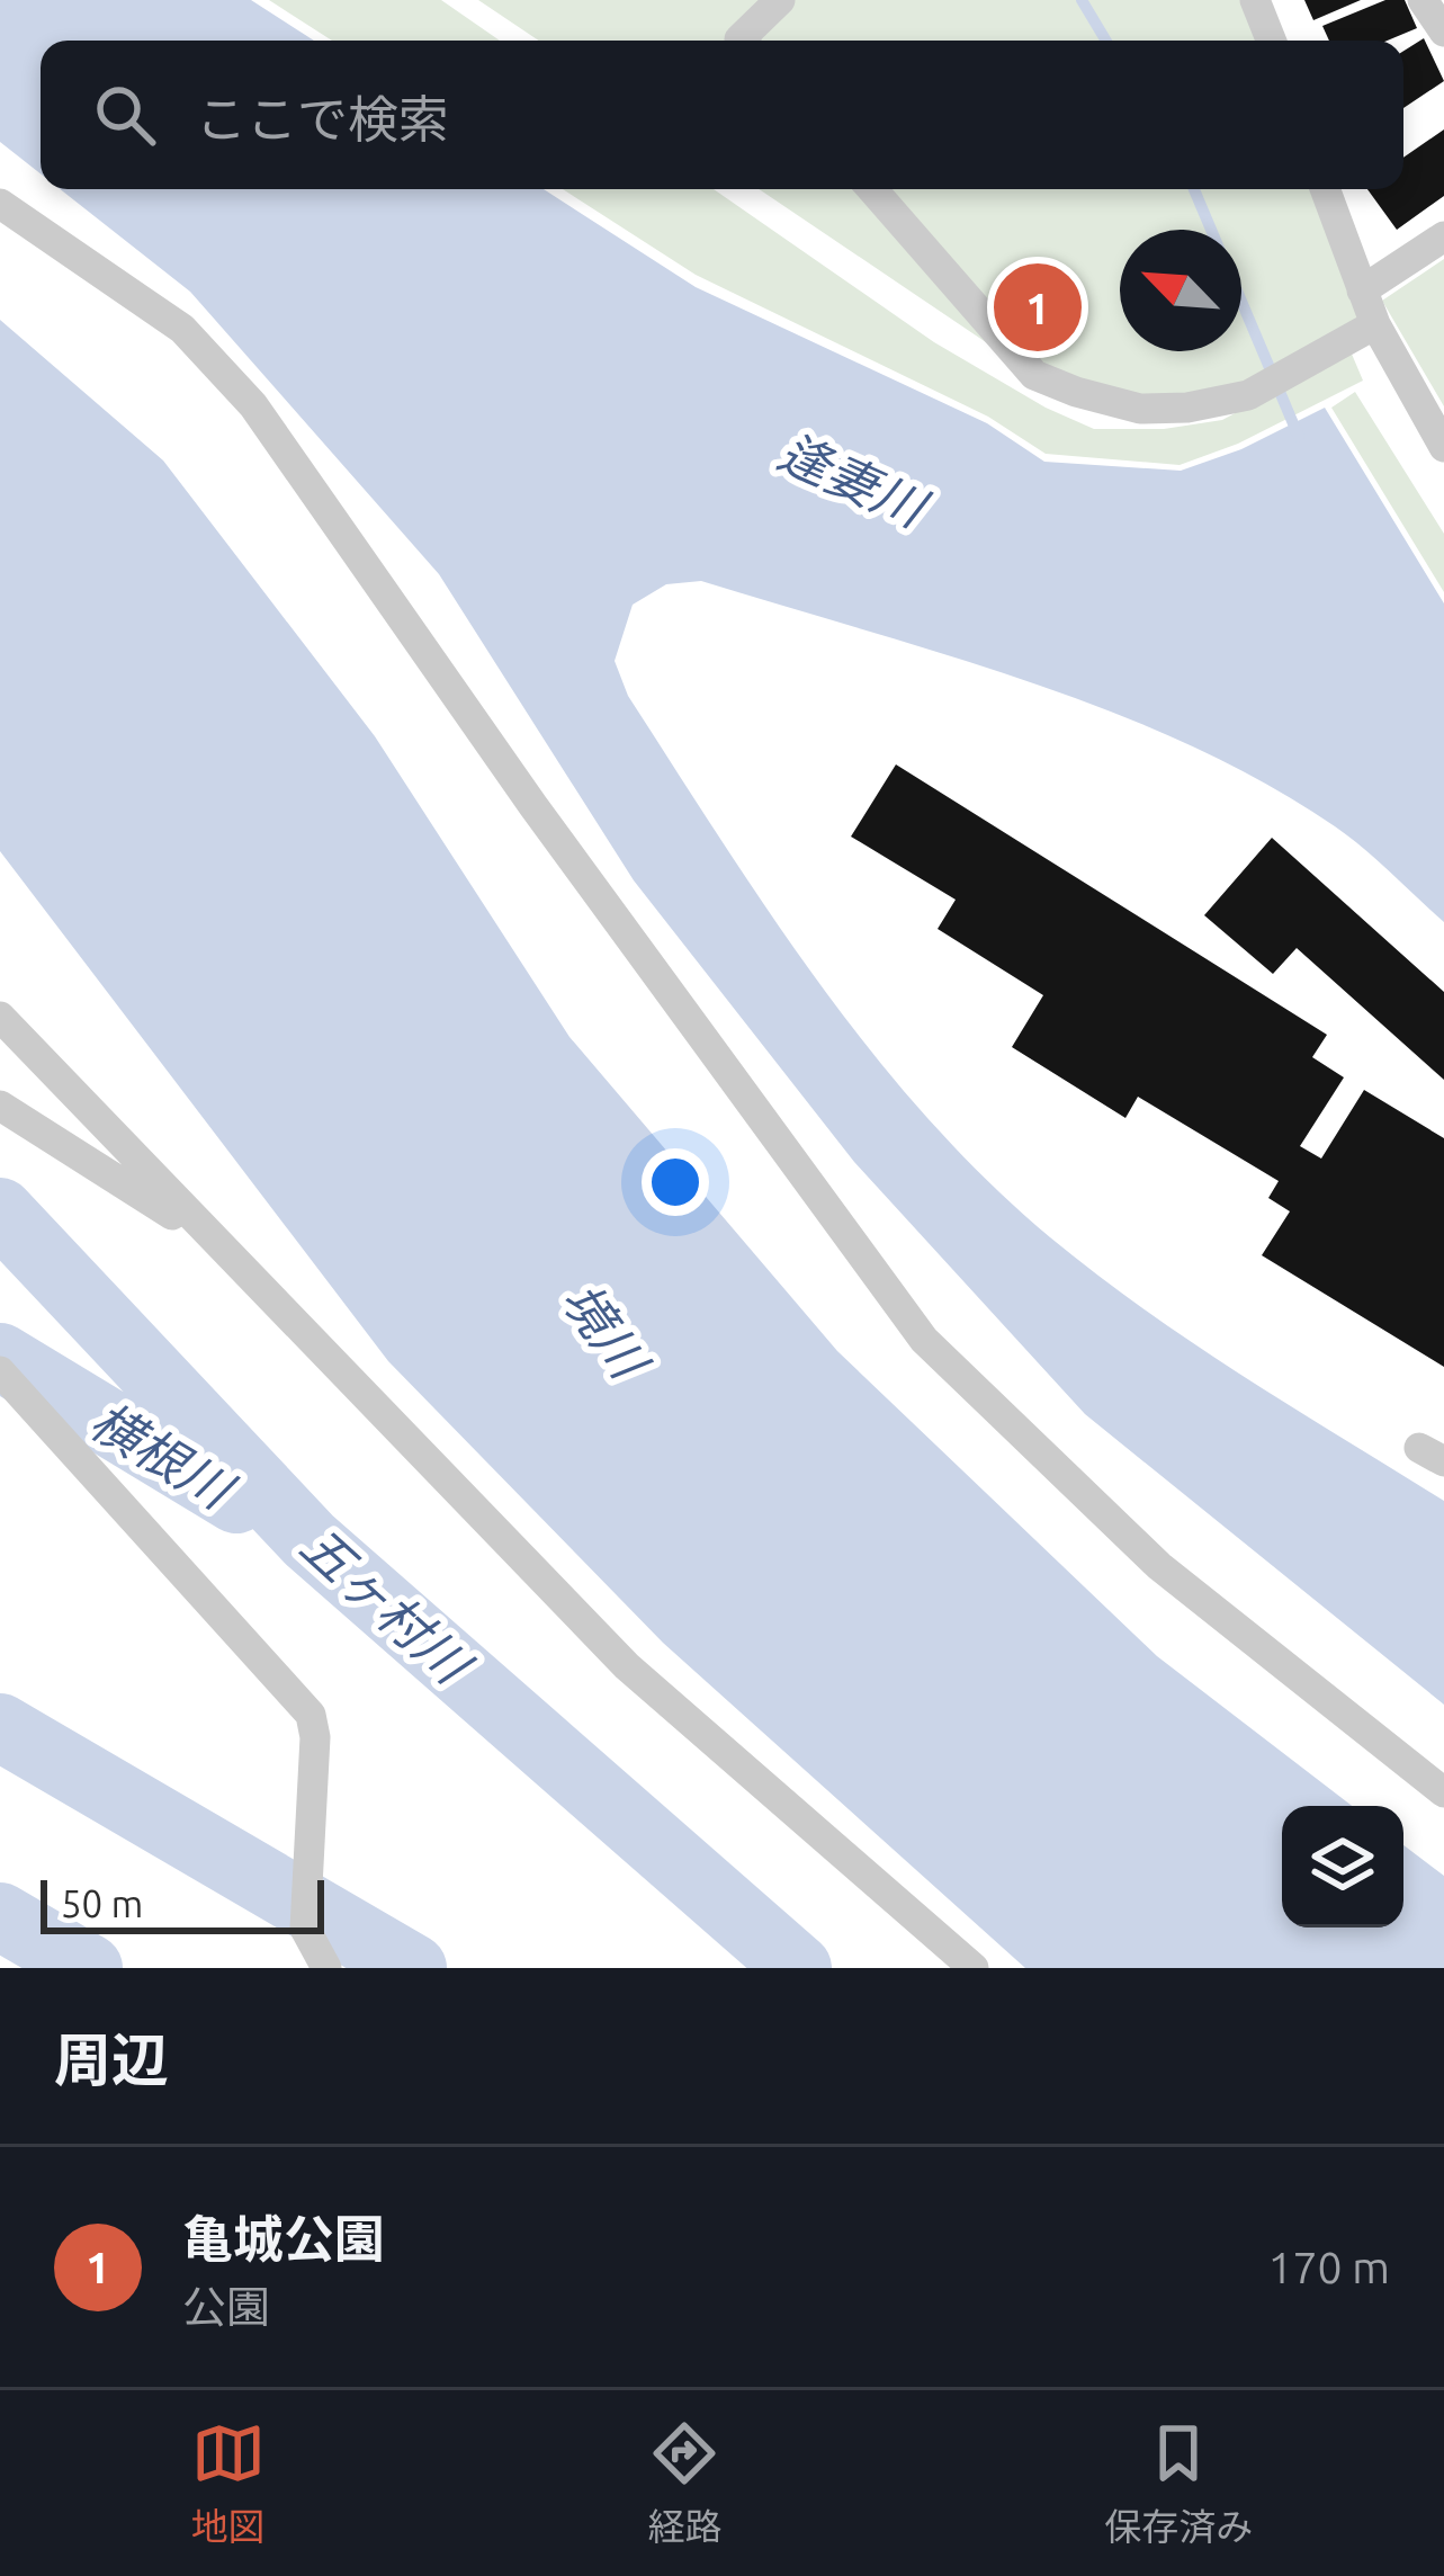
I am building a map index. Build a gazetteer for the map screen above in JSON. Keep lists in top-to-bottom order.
{
  "water": [
    "逢妻川",
    "境川",
    "横根川",
    "五ヶ村川"
  ],
  "scale_bar": "50 m",
  "north": "top left",
  "page": {
    "search": "ここで検索",
    "pins": "1",
    "scale": "50 m",
    "heading": "周辺",
    "list": [
      {
        "mark": "1",
        "name": "亀城公園",
        "note": "公園",
        "value": "170 m"
      }
    ],
    "nav": ["地図", "経路", "保存済み"]
  }
}
